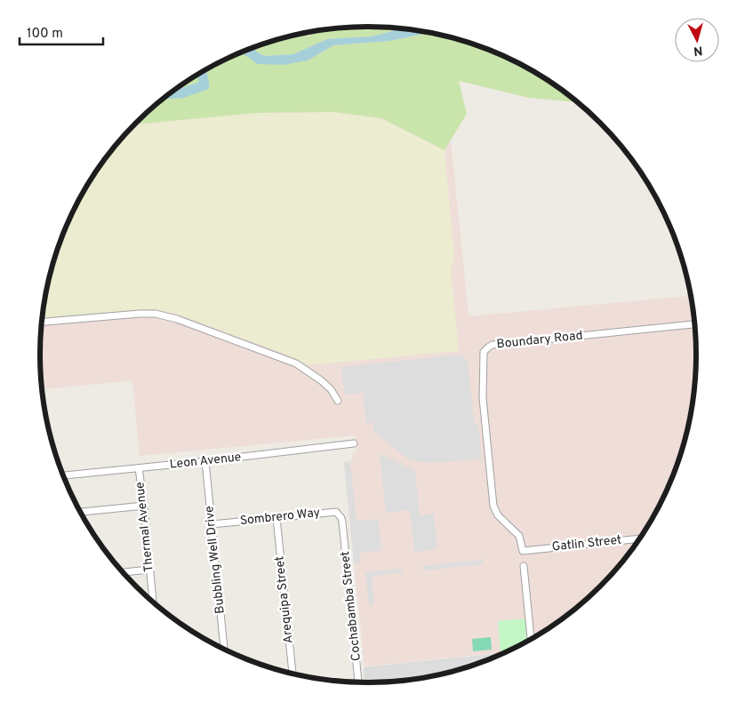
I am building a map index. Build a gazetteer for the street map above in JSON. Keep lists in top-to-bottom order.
{
  "streets": {
    "street": [
      "Boundary Road",
      "Leon Avenue",
      "Sombrero Way",
      "Thermal Avenue",
      "Gatlin Street",
      "Bubbling Well Drive",
      "Arequipa Street",
      "Cochabamba Street"
    ]
  },
  "crossings": [
    ["Boundary Road", "Gatlin Street"],
    ["Leon Avenue", "Thermal Avenue"],
    ["Leon Avenue", "Bubbling Well Drive"],
    ["Sombrero Way", "Bubbling Well Drive"],
    ["Sombrero Way", "Arequipa Street"],
    ["Sombrero Way", "Cochabamba Street"]
  ],
  "scale_bar": "100 m",
  "north": "bottom"
}
